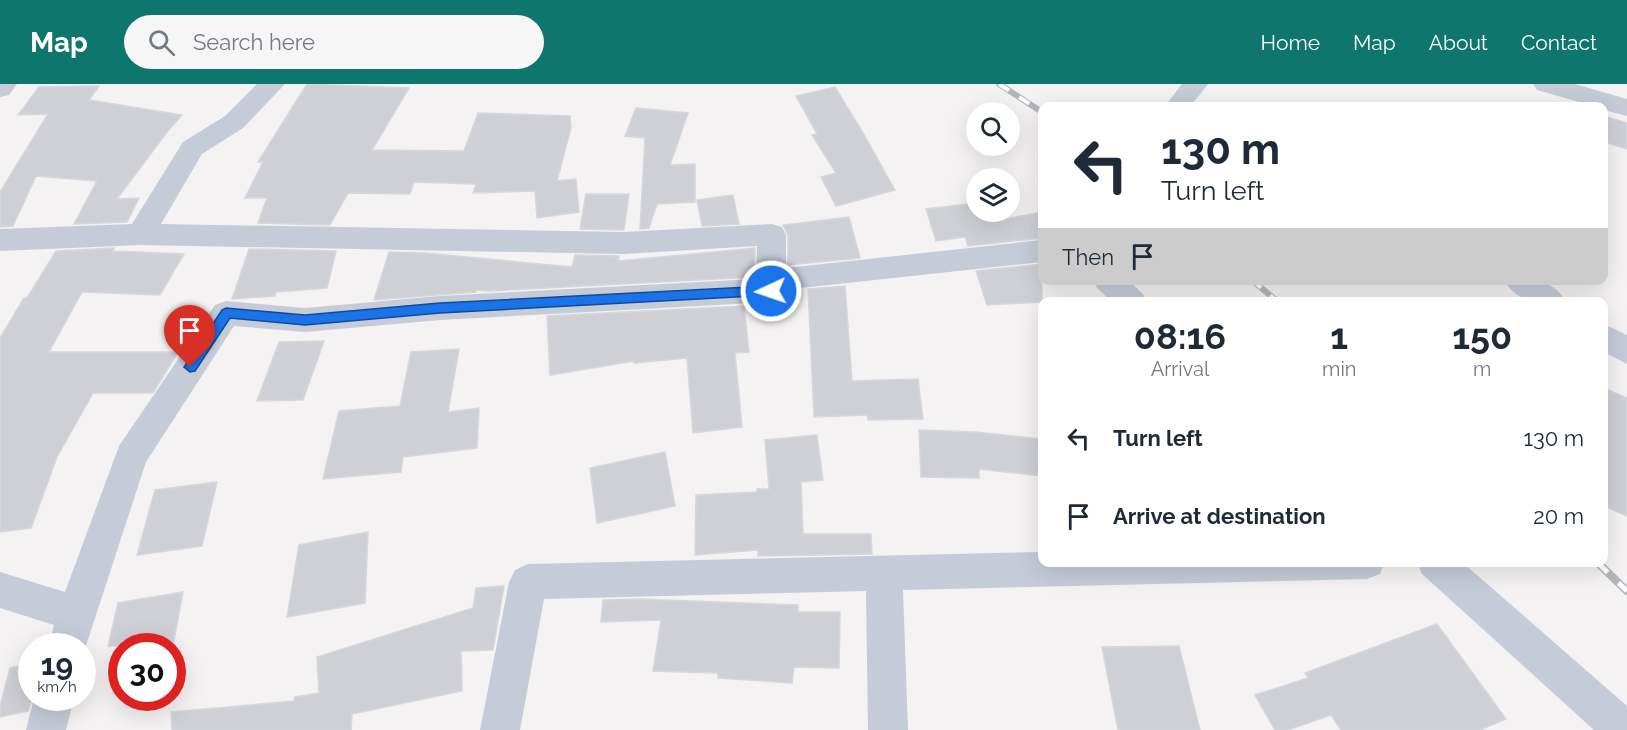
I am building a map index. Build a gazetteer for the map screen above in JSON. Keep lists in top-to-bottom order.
{
  "page": {
    "header": "Map",
    "search": "Search here",
    "nav": [
      "Home",
      "Map",
      "About",
      "Contact"
    ],
    "turn": ["130 m", "Turn left"],
    "then": "Then",
    "eta": [
      "08:16",
      "Arrival",
      "1",
      "min",
      "150",
      "m"
    ],
    "list": [
      {
        "name": "Turn left",
        "value": "130 m"
      },
      {
        "name": "Arrive at destination",
        "value": "20 m"
      }
    ],
    "speed": "19 km/h",
    "limit": "30"
  }
}
